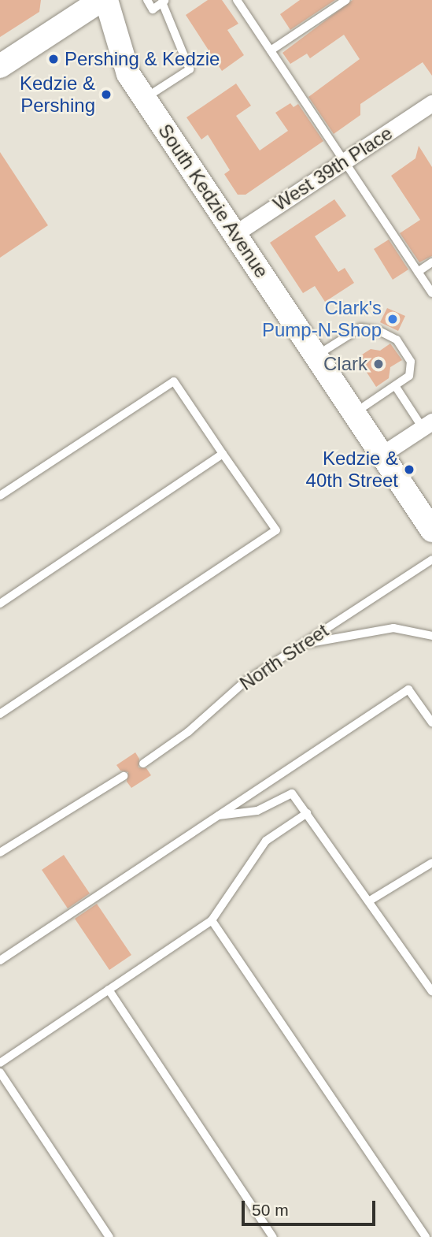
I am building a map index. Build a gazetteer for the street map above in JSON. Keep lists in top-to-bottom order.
{
  "streets": {
    "main road": ["South Kedzie Avenue"],
    "street": ["West 39th Place"],
    "lane": ["North Street"]
  },
  "crossings": [
    ["West 39th Place", "South Kedzie Avenue"]
  ],
  "places": [
    "Pershing & Kedzie",
    "Kedzie & Pershing",
    "Clark's Pump-N-Shop",
    "Clark",
    "Kedzie & 40th Street"
  ],
  "scale_bar": "50 m"
}
